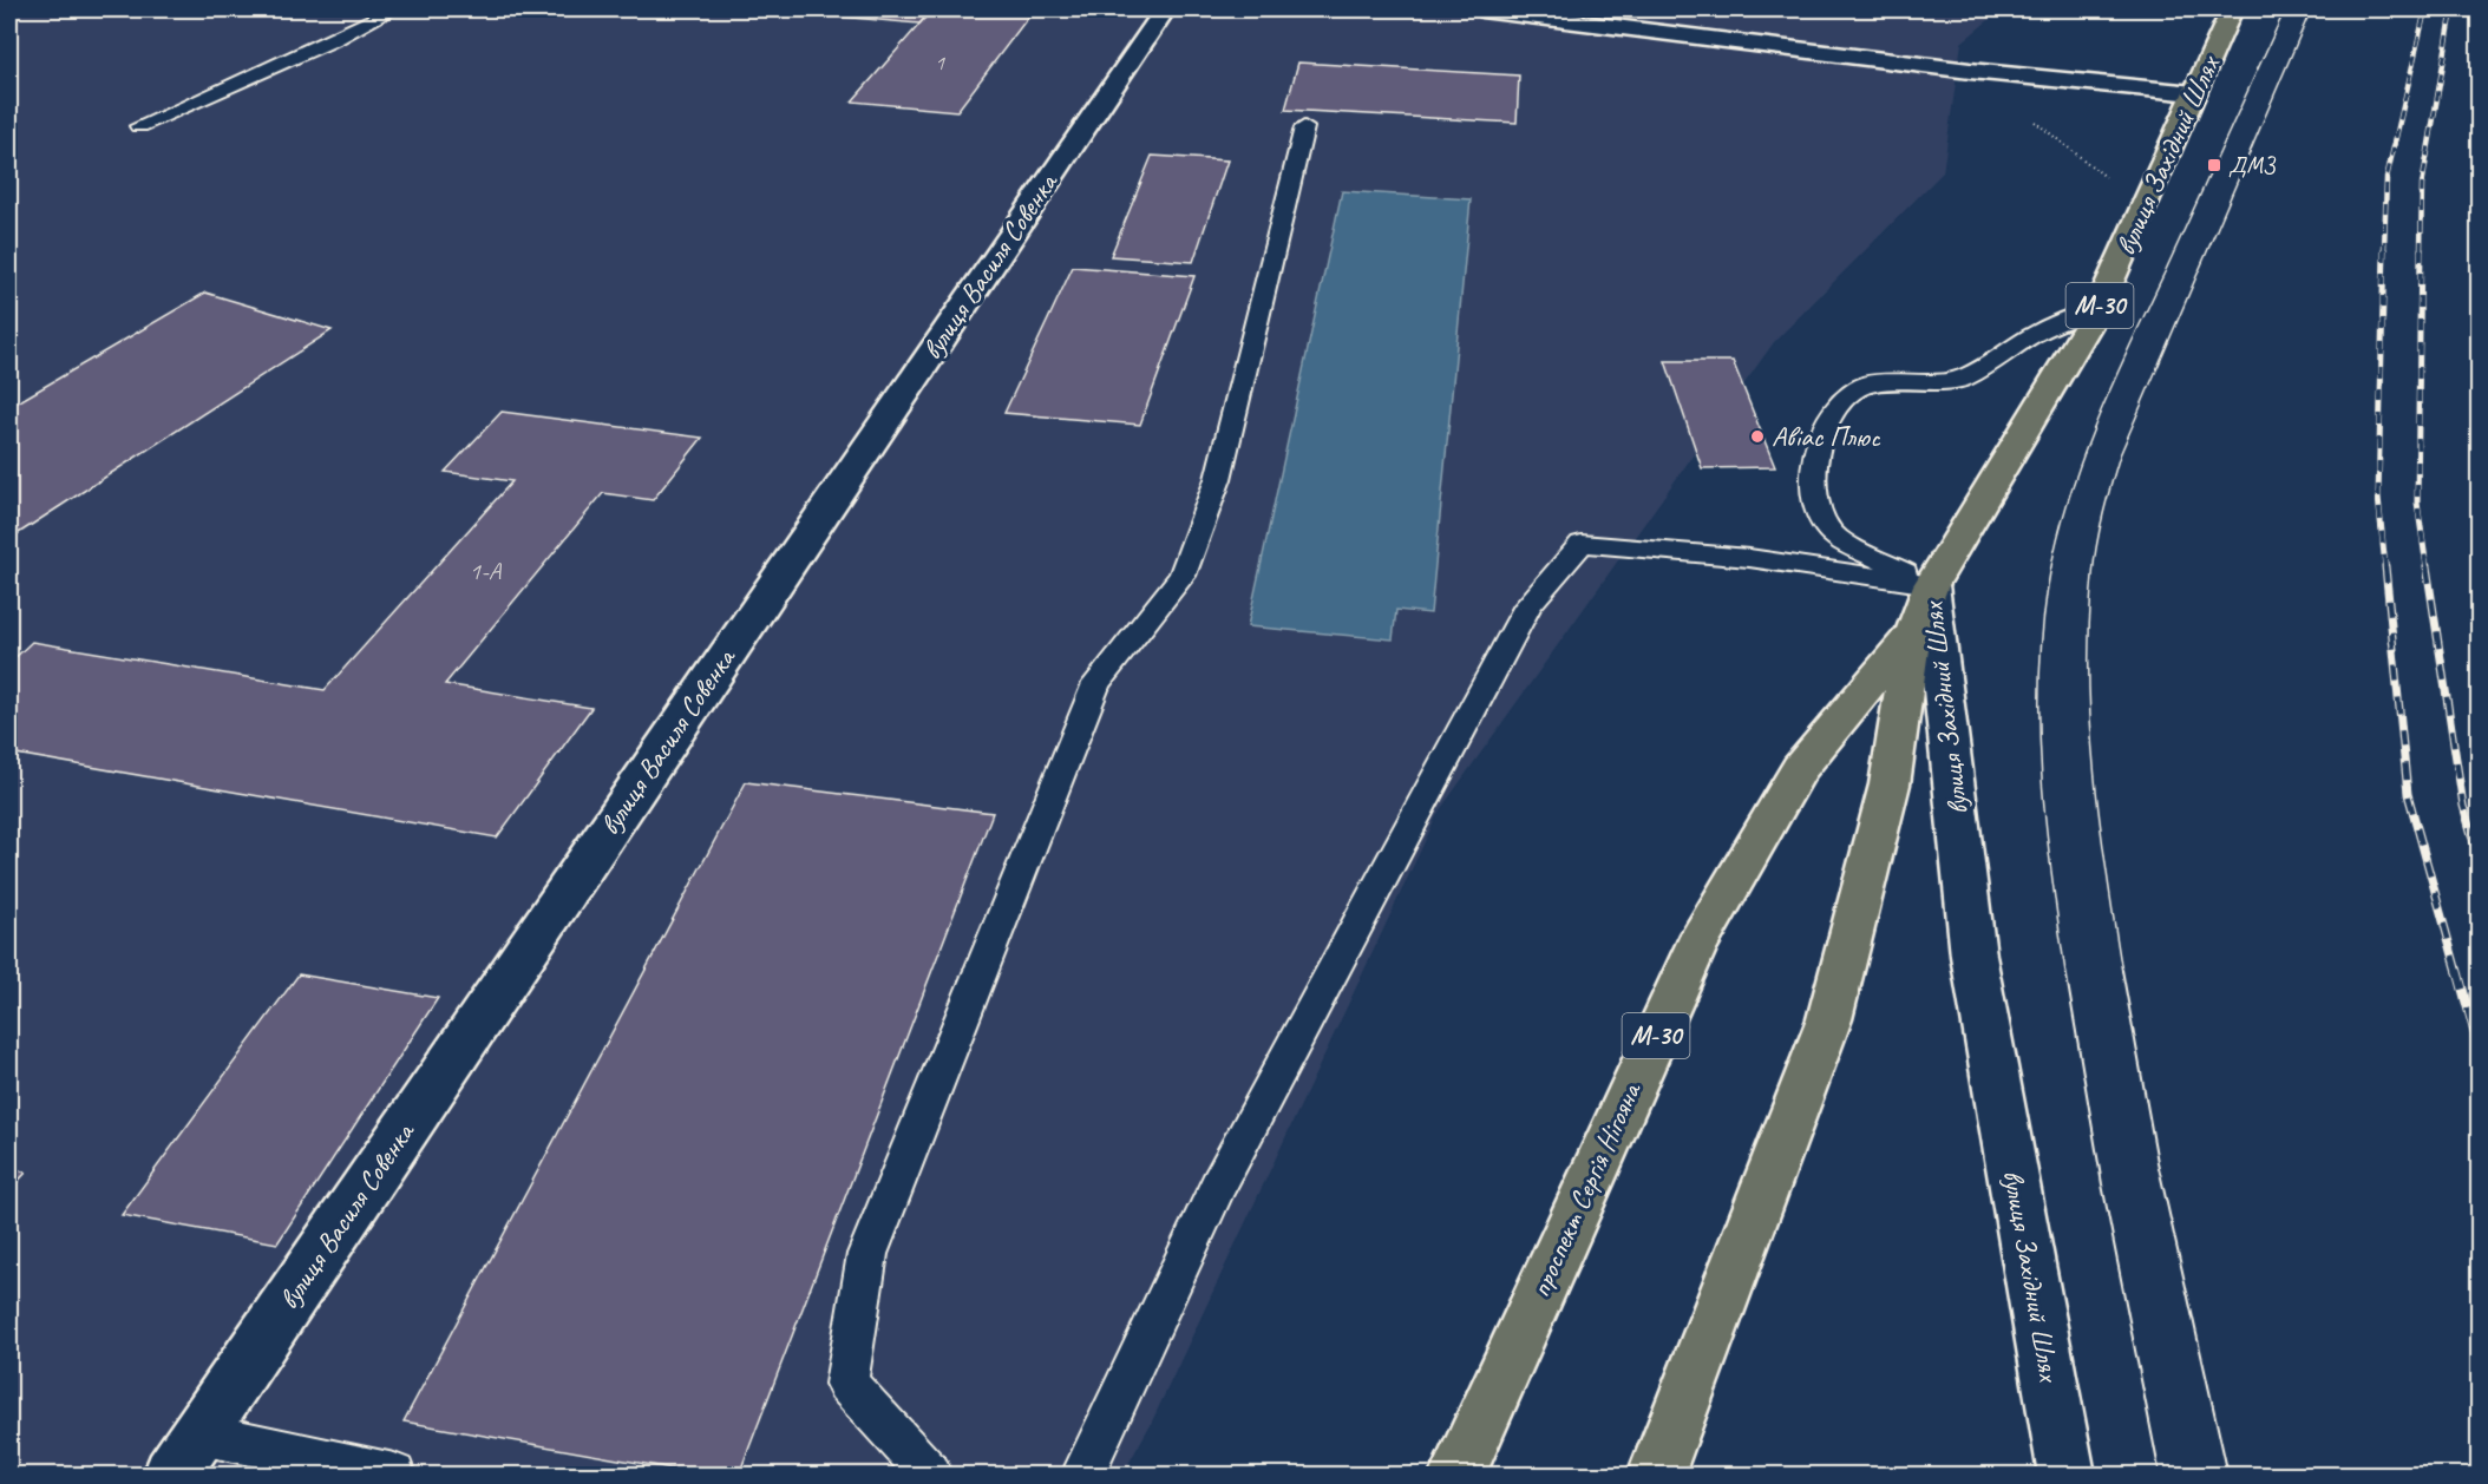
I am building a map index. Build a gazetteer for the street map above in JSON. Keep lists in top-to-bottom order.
{
  "streets": {
    "highway": ["вулиця Західний Шлях", "М-30", "проспект Сергія Нігояна"],
    "street": ["вулиця Василя Совенка"]
  },
  "crossings": [
    ["вулиця Західний Шлях", "проспект Сергія Нігояна"]
  ],
  "places": {
    "transit": ["ДМЗ"],
    "other": ["Авіас Плюс"]
  },
  "house_numbers": ["1", "1-А"]
}
